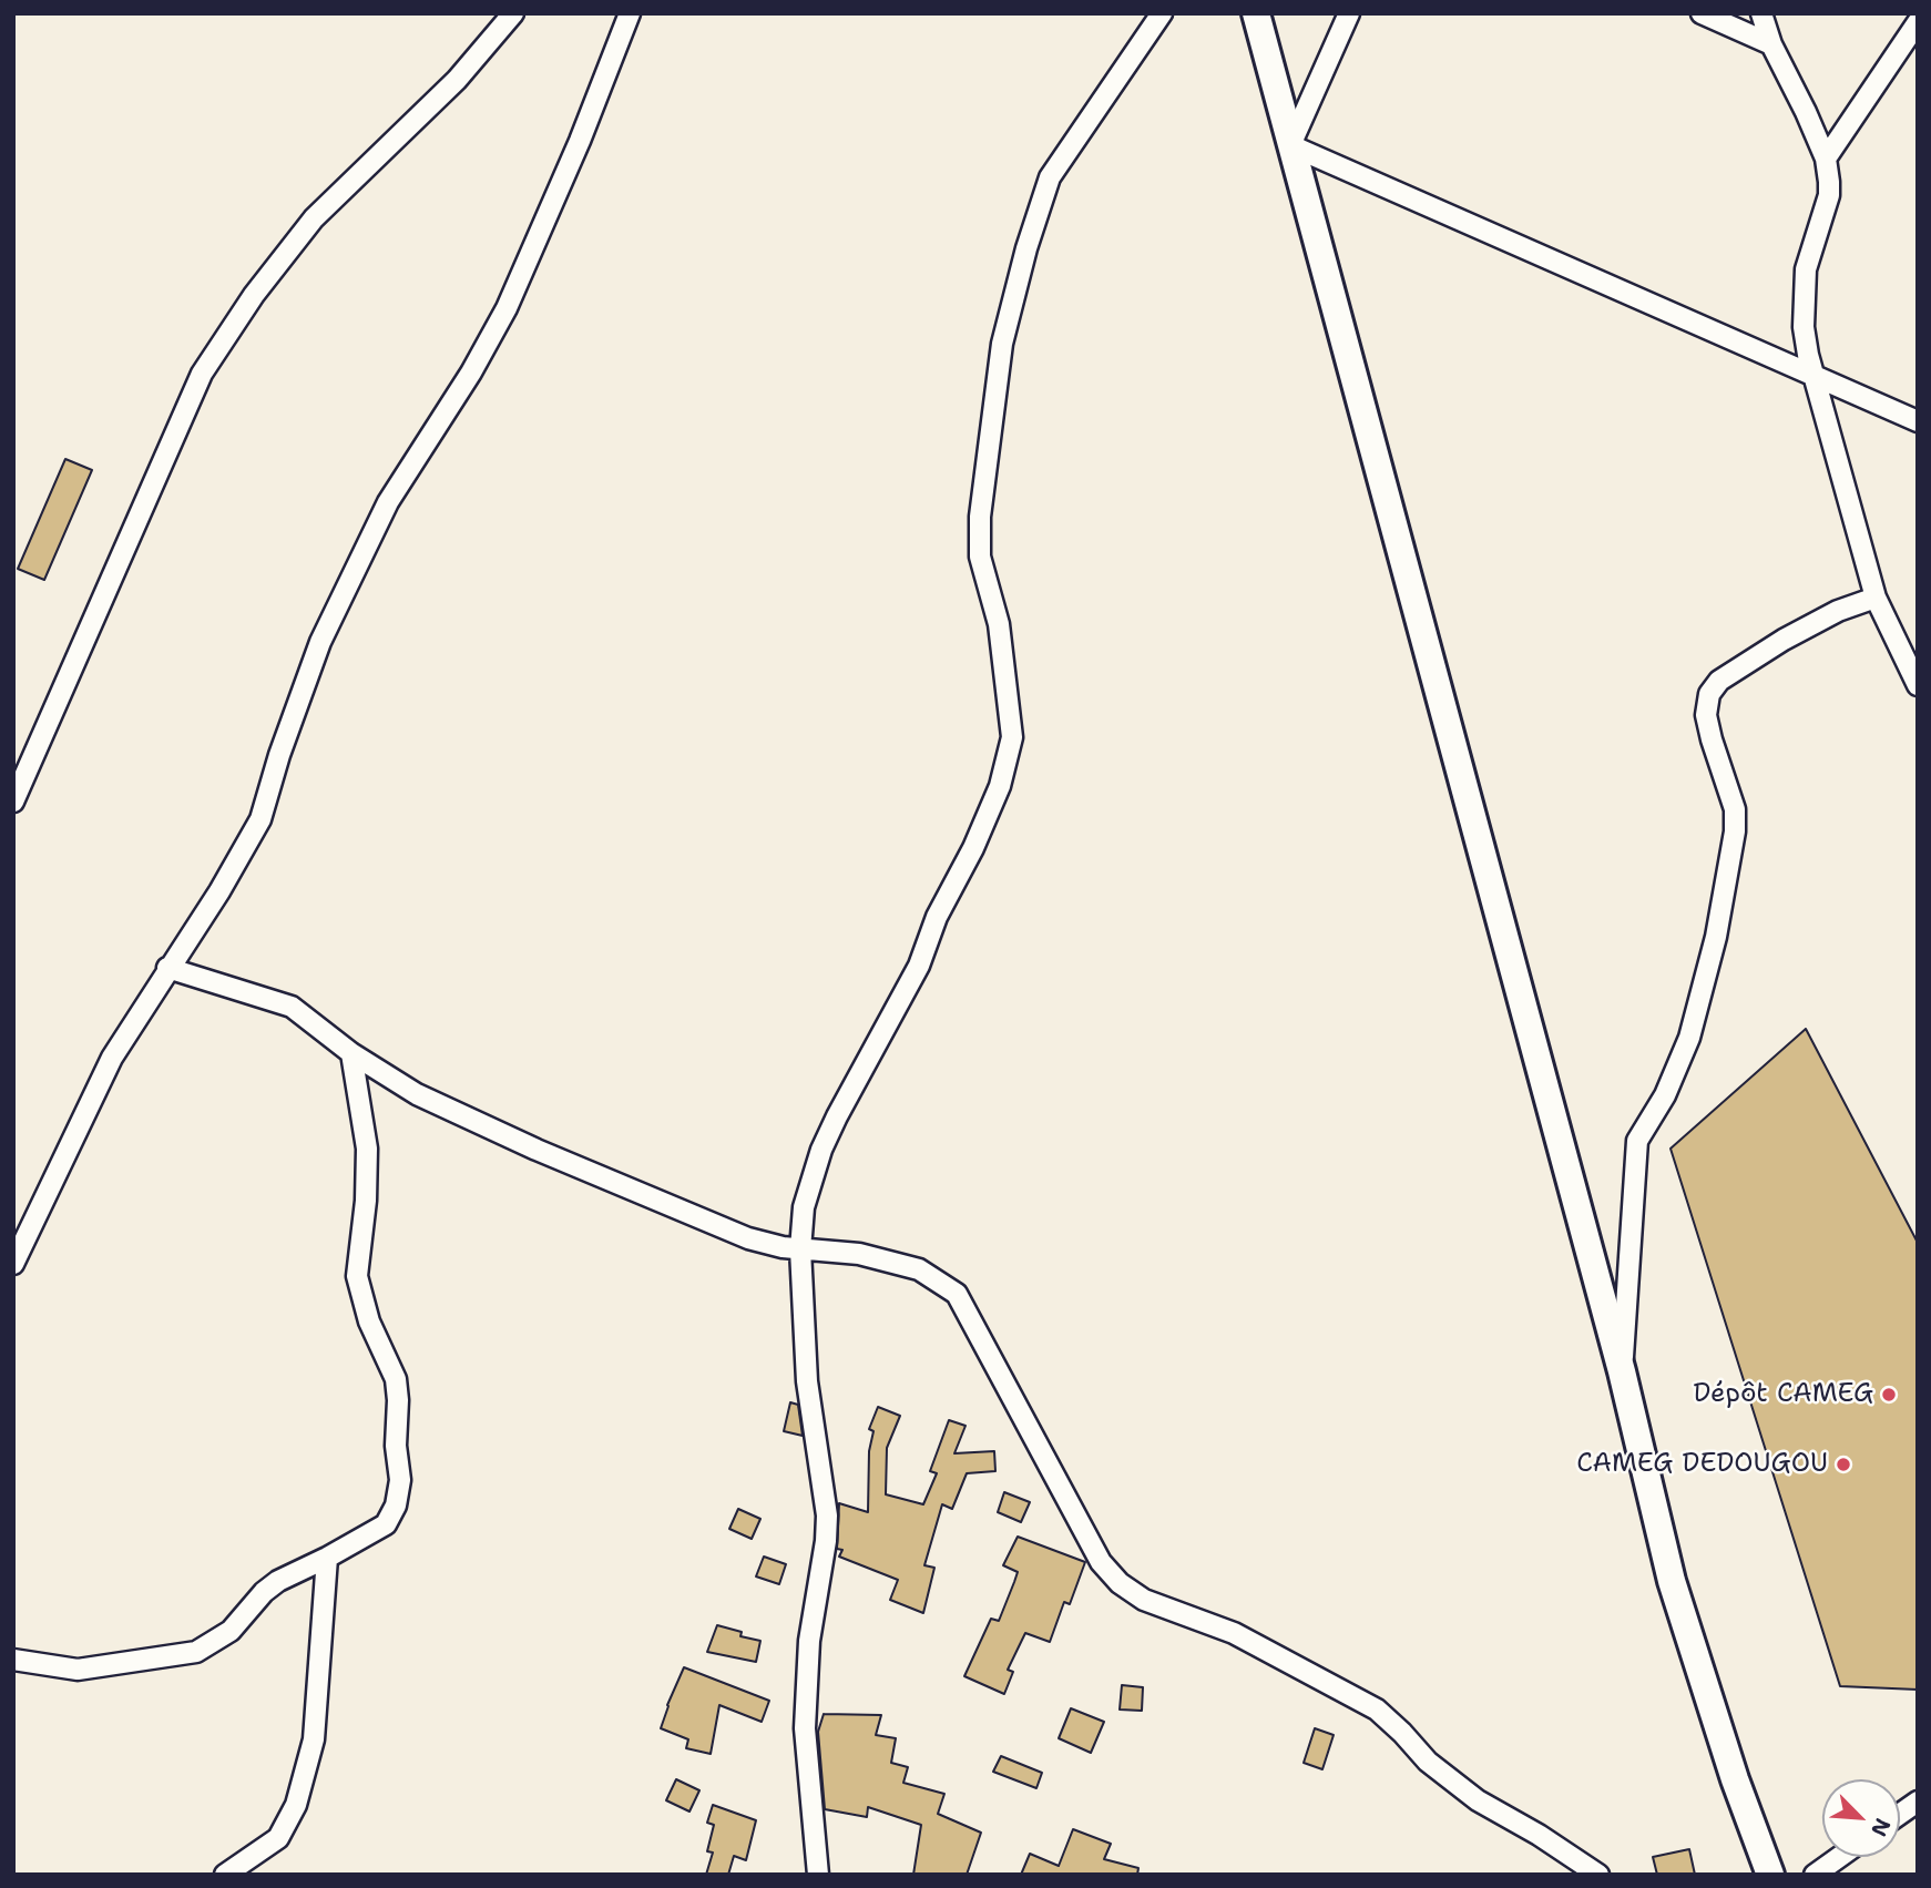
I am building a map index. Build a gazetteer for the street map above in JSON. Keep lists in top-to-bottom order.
{
  "places": ["Dépôt CAMEG", "CAMEG DEDOUGOU"],
  "north": "bottom right"
}
